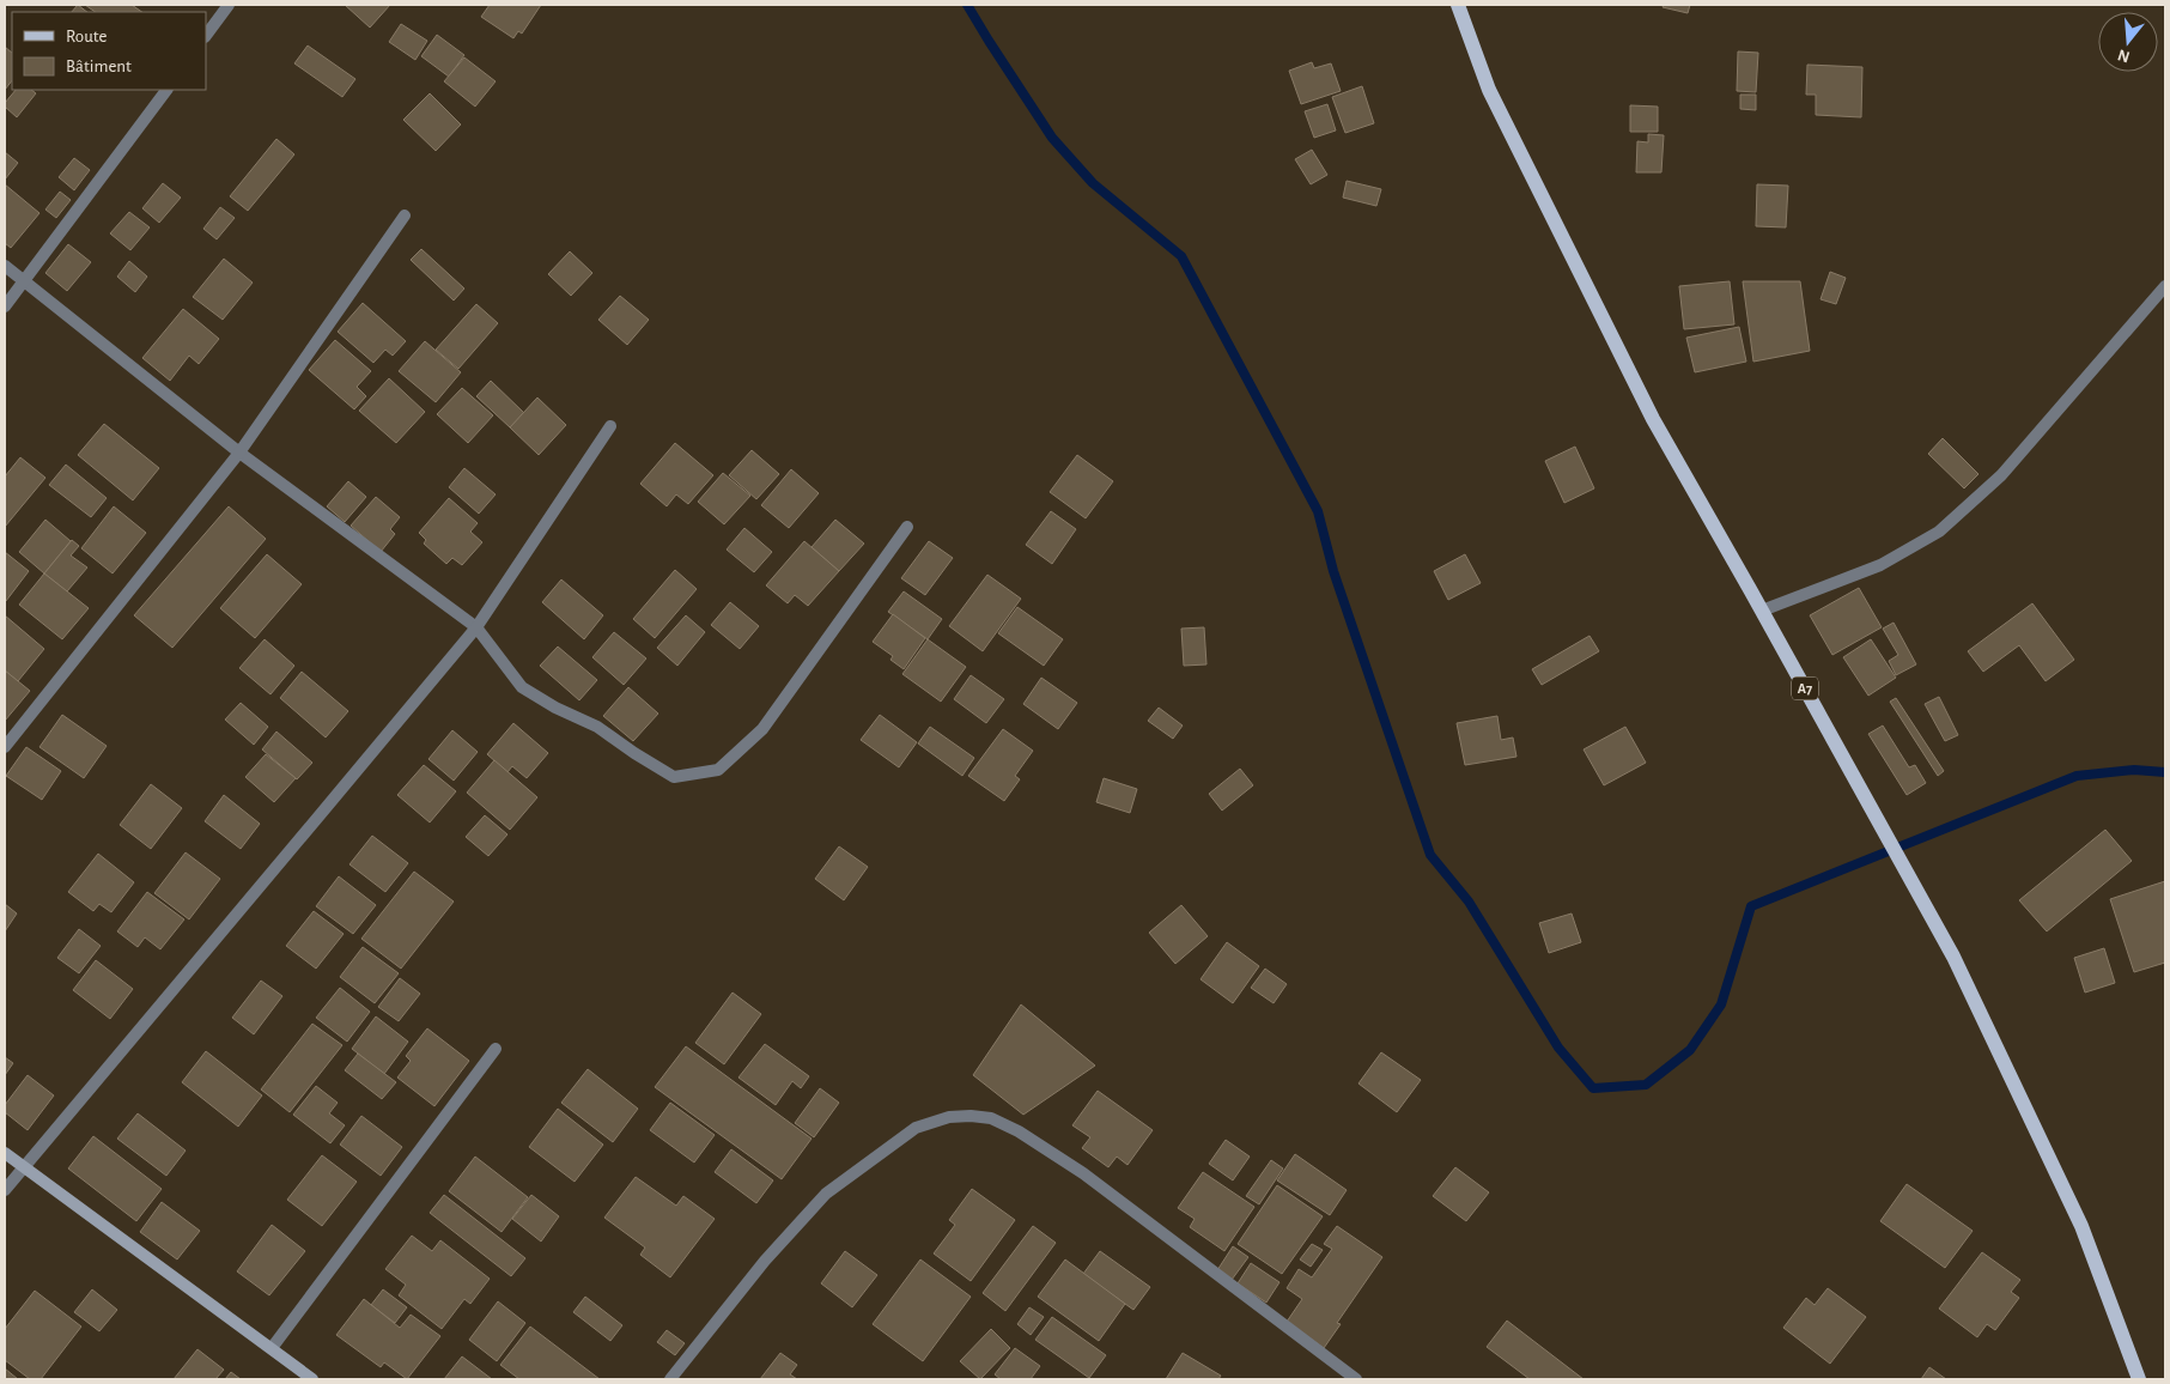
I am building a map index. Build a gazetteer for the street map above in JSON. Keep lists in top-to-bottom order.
{
  "streets": {
    "main road": ["A7"]
  },
  "legend": ["Route", "Bâtiment"],
  "north": "bottom"
}
